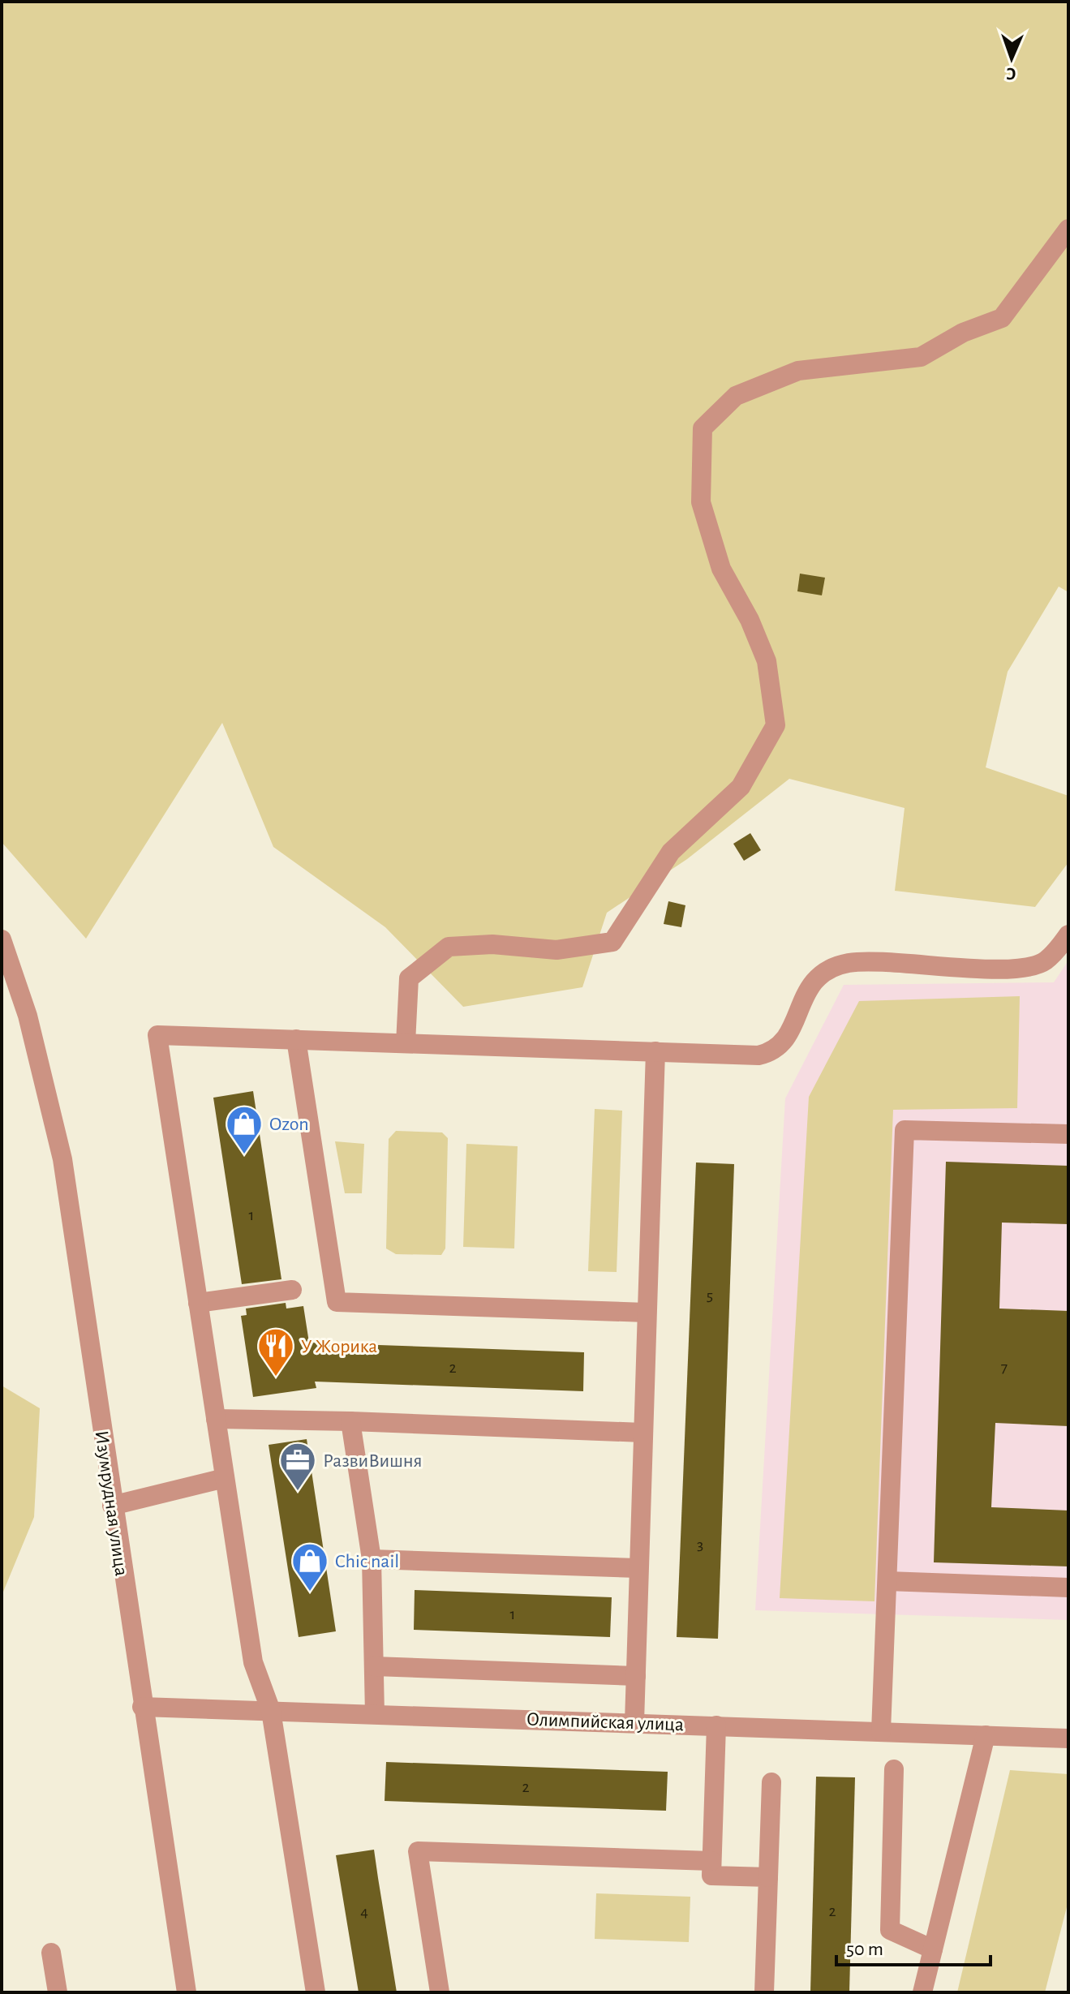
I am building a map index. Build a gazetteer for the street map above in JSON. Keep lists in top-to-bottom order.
{
  "streets": {
    "street": ["Изумрудная улица", "Олимпийская улица"]
  },
  "crossings": [
    ["Изумрудная улица", "Олимпийская улица"]
  ],
  "places": {
    "shop": ["Ozon", "Chic nail"],
    "restaurant": ["У Жорика"],
    "office": ["РазвиВишня"]
  },
  "house_numbers": [
    "1",
    "5",
    "2",
    "7",
    "3",
    "1",
    "2",
    "2",
    "4"
  ],
  "scale_bar": "50 m",
  "north": "bottom"
}
